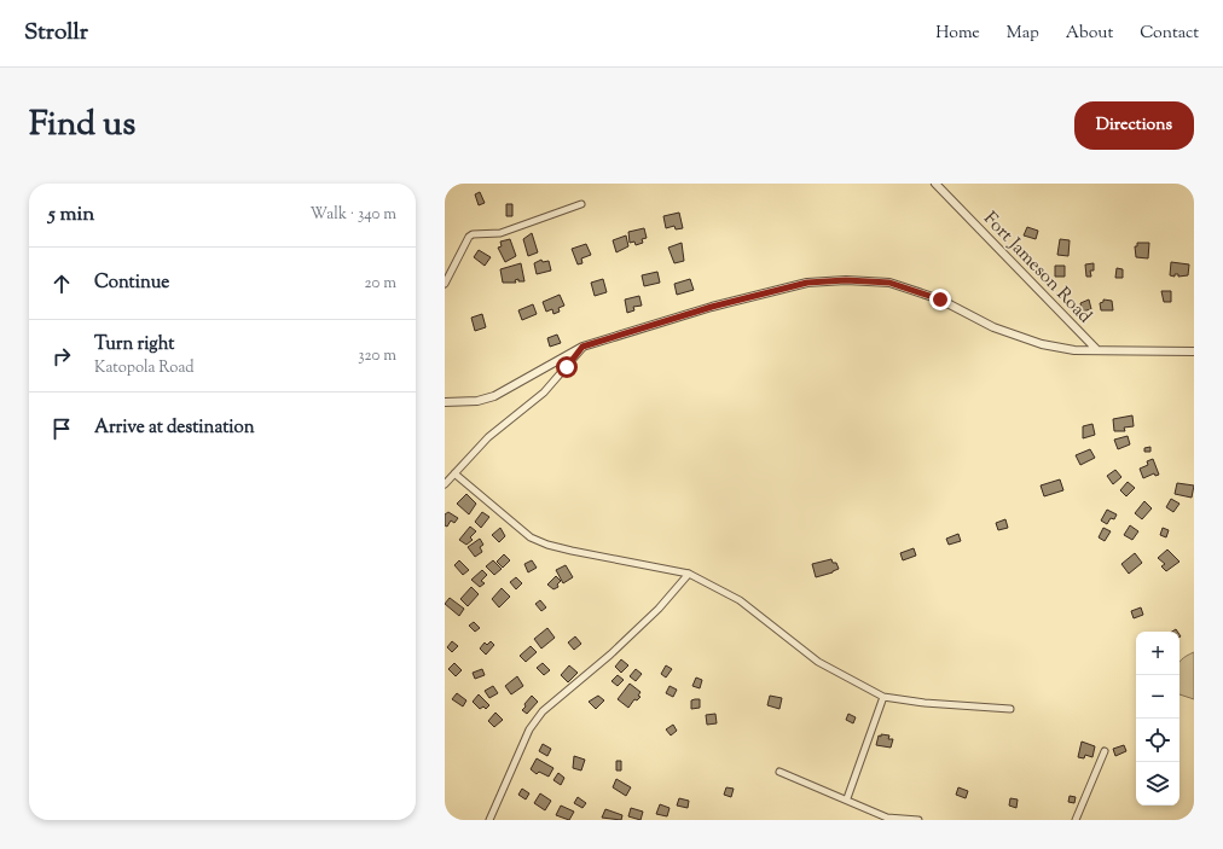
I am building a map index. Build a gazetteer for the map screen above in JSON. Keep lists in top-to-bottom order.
{
  "streets": {
    "street": ["Fort Jameson Road"]
  },
  "page": {
    "header": "Strollr",
    "nav": [
      "Home",
      "Map",
      "About",
      "Contact"
    ],
    "title": "Find us",
    "buttons": "Directions",
    "heading": ["5 min", "Walk · 340 m"],
    "list": [
      ["Continue", "20 m"],
      ["Turn right", "Katopola Road", "320 m"],
      "Arrive at destination"
    ],
    "map_buttons": ["+", "−"]
  }
}
